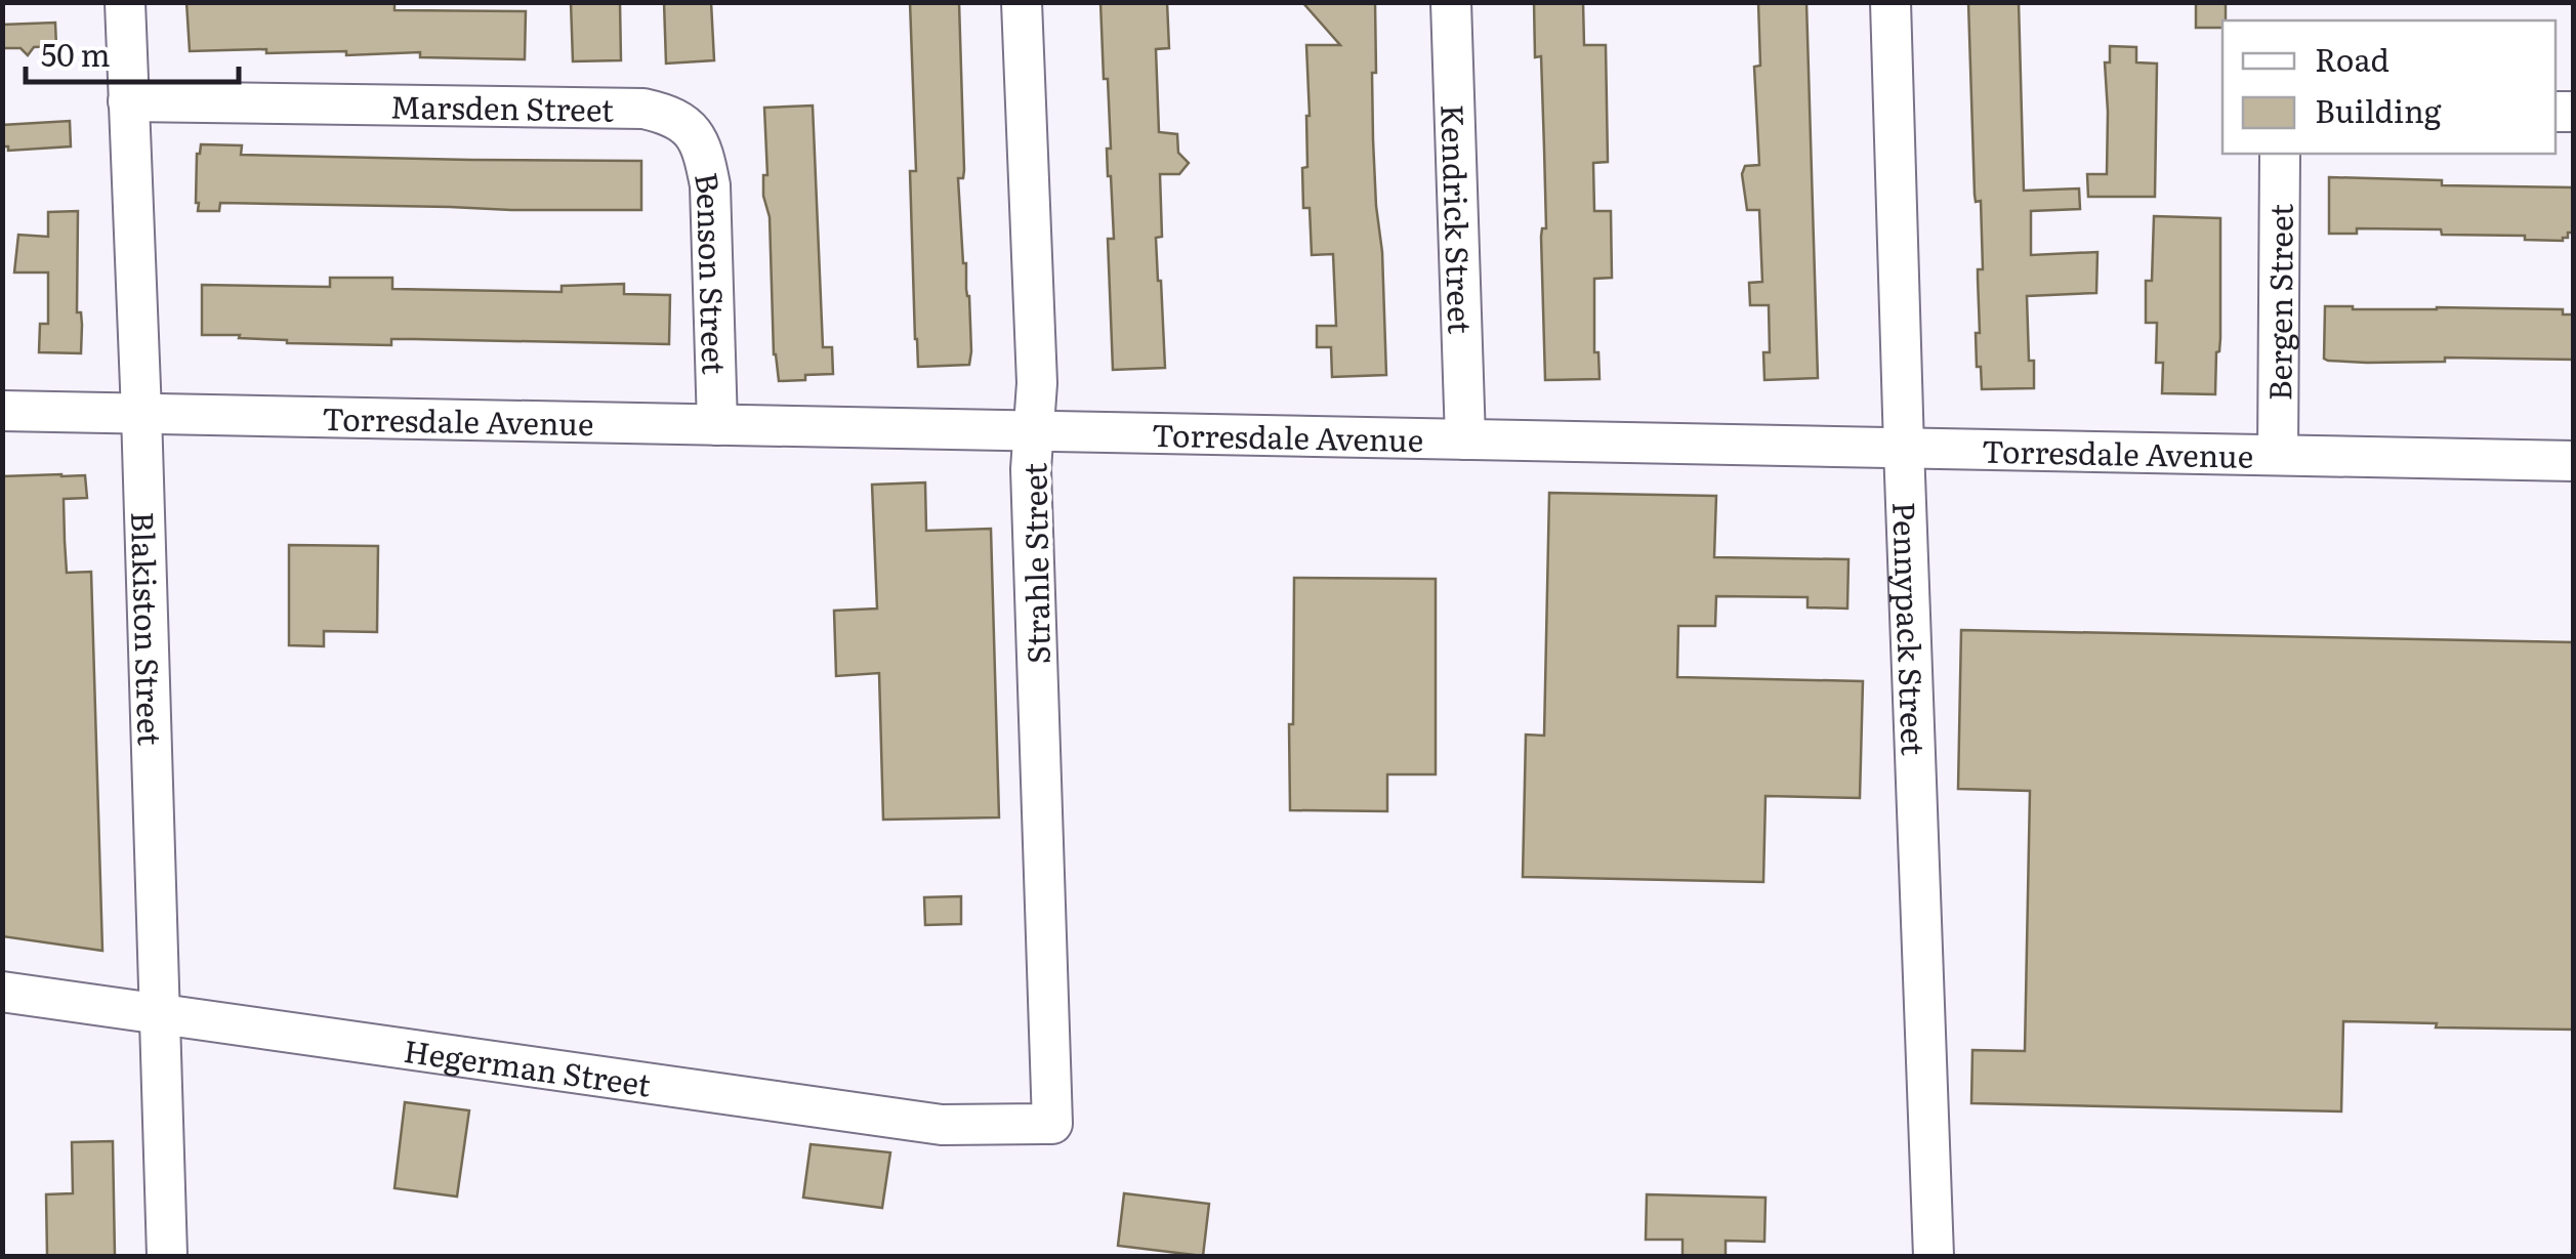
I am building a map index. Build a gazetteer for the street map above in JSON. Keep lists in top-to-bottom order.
{
  "streets": {
    "street": [
      "Marsden Street",
      "Kendrick Street",
      "Benson Street",
      "Bergen Street",
      "Torresdale Avenue",
      "Strahle Street",
      "Blakiston Street",
      "Pennypack Street",
      "Hegerman Street"
    ]
  },
  "crossings": [
    ["Marsden Street", "Benson Street"],
    ["Marsden Street", "Blakiston Street"],
    ["Kendrick Street", "Torresdale Avenue"],
    ["Benson Street", "Torresdale Avenue"],
    ["Bergen Street", "Torresdale Avenue"],
    ["Torresdale Avenue", "Strahle Street"],
    ["Torresdale Avenue", "Blakiston Street"],
    ["Torresdale Avenue", "Pennypack Street"],
    ["Strahle Street", "Hegerman Street"],
    ["Blakiston Street", "Hegerman Street"]
  ],
  "legend": ["Road", "Building"],
  "scale_bar": "50 m"
}
